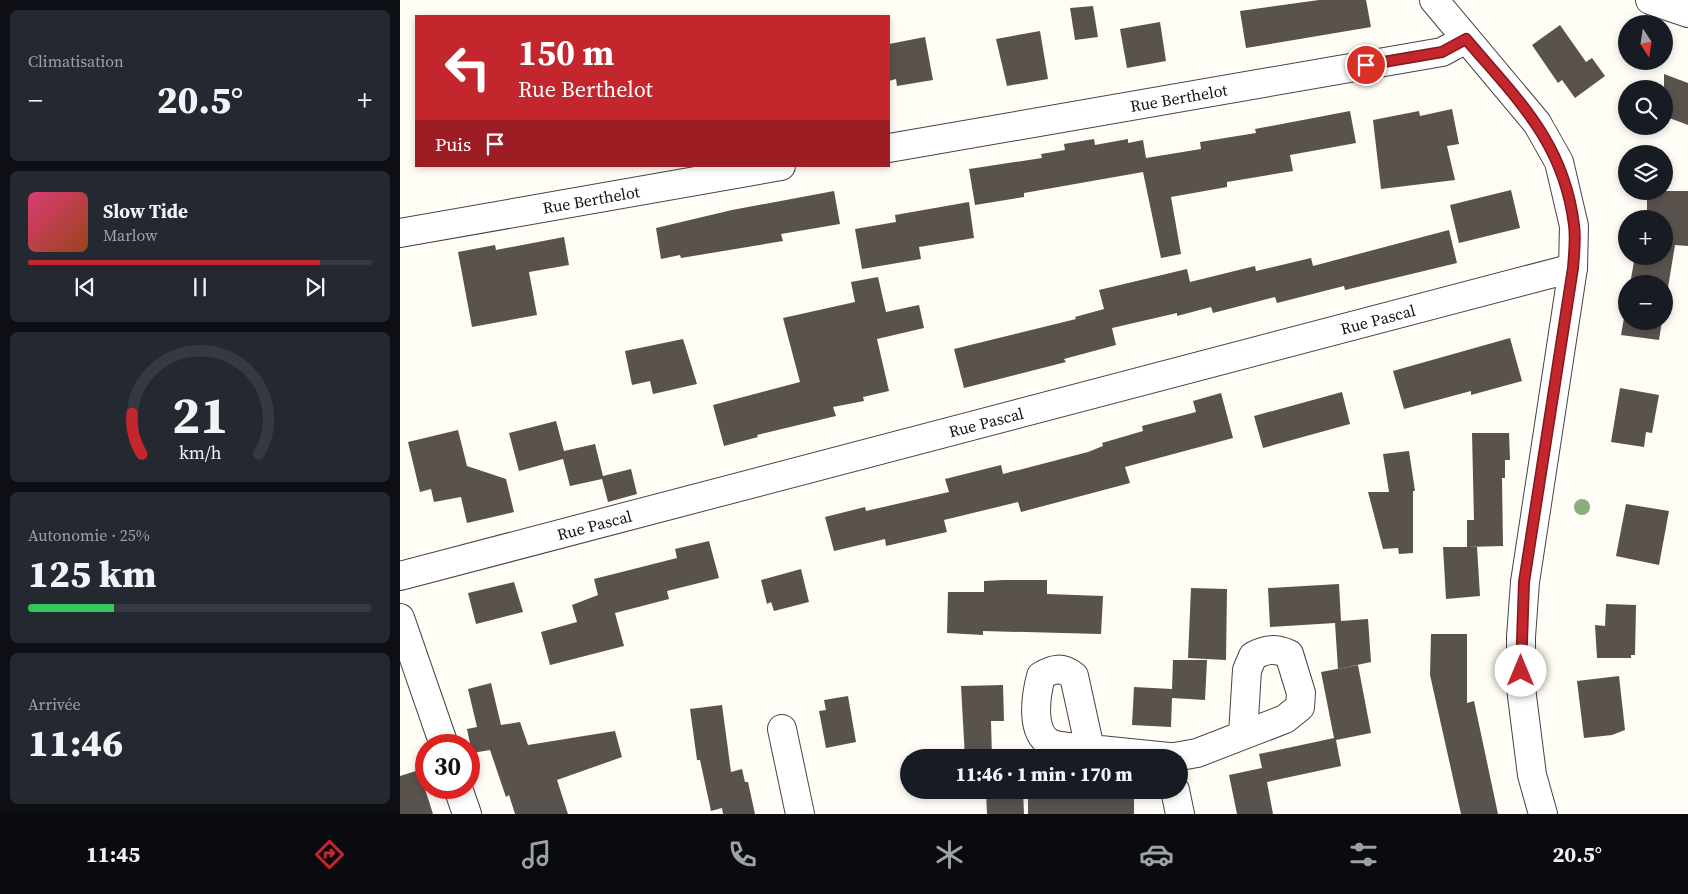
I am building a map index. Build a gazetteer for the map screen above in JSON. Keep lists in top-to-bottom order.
{
  "streets": {
    "street": ["Rue Berthelot", "Rue Pascal"]
  },
  "north": "bottom",
  "page": {
    "tile": [
      "Climatisation",
      ["Autonomie · 25%", "125 km"],
      ["Arrivée", "11:46"]
    ],
    "map_buttons": ["+", "−"],
    "turn": ["150 m", "Rue Berthelot"],
    "heat": ["−", "20.5°", "+"],
    "then": "Puis",
    "song": ["Slow Tide", "Marlow"],
    "limit": "30",
    "trip": "11:46 · 1 min · 170 m",
    "tabs": ["11:45", "20.5°"],
    "gauge": ["21", "km/h"]
  }
}
